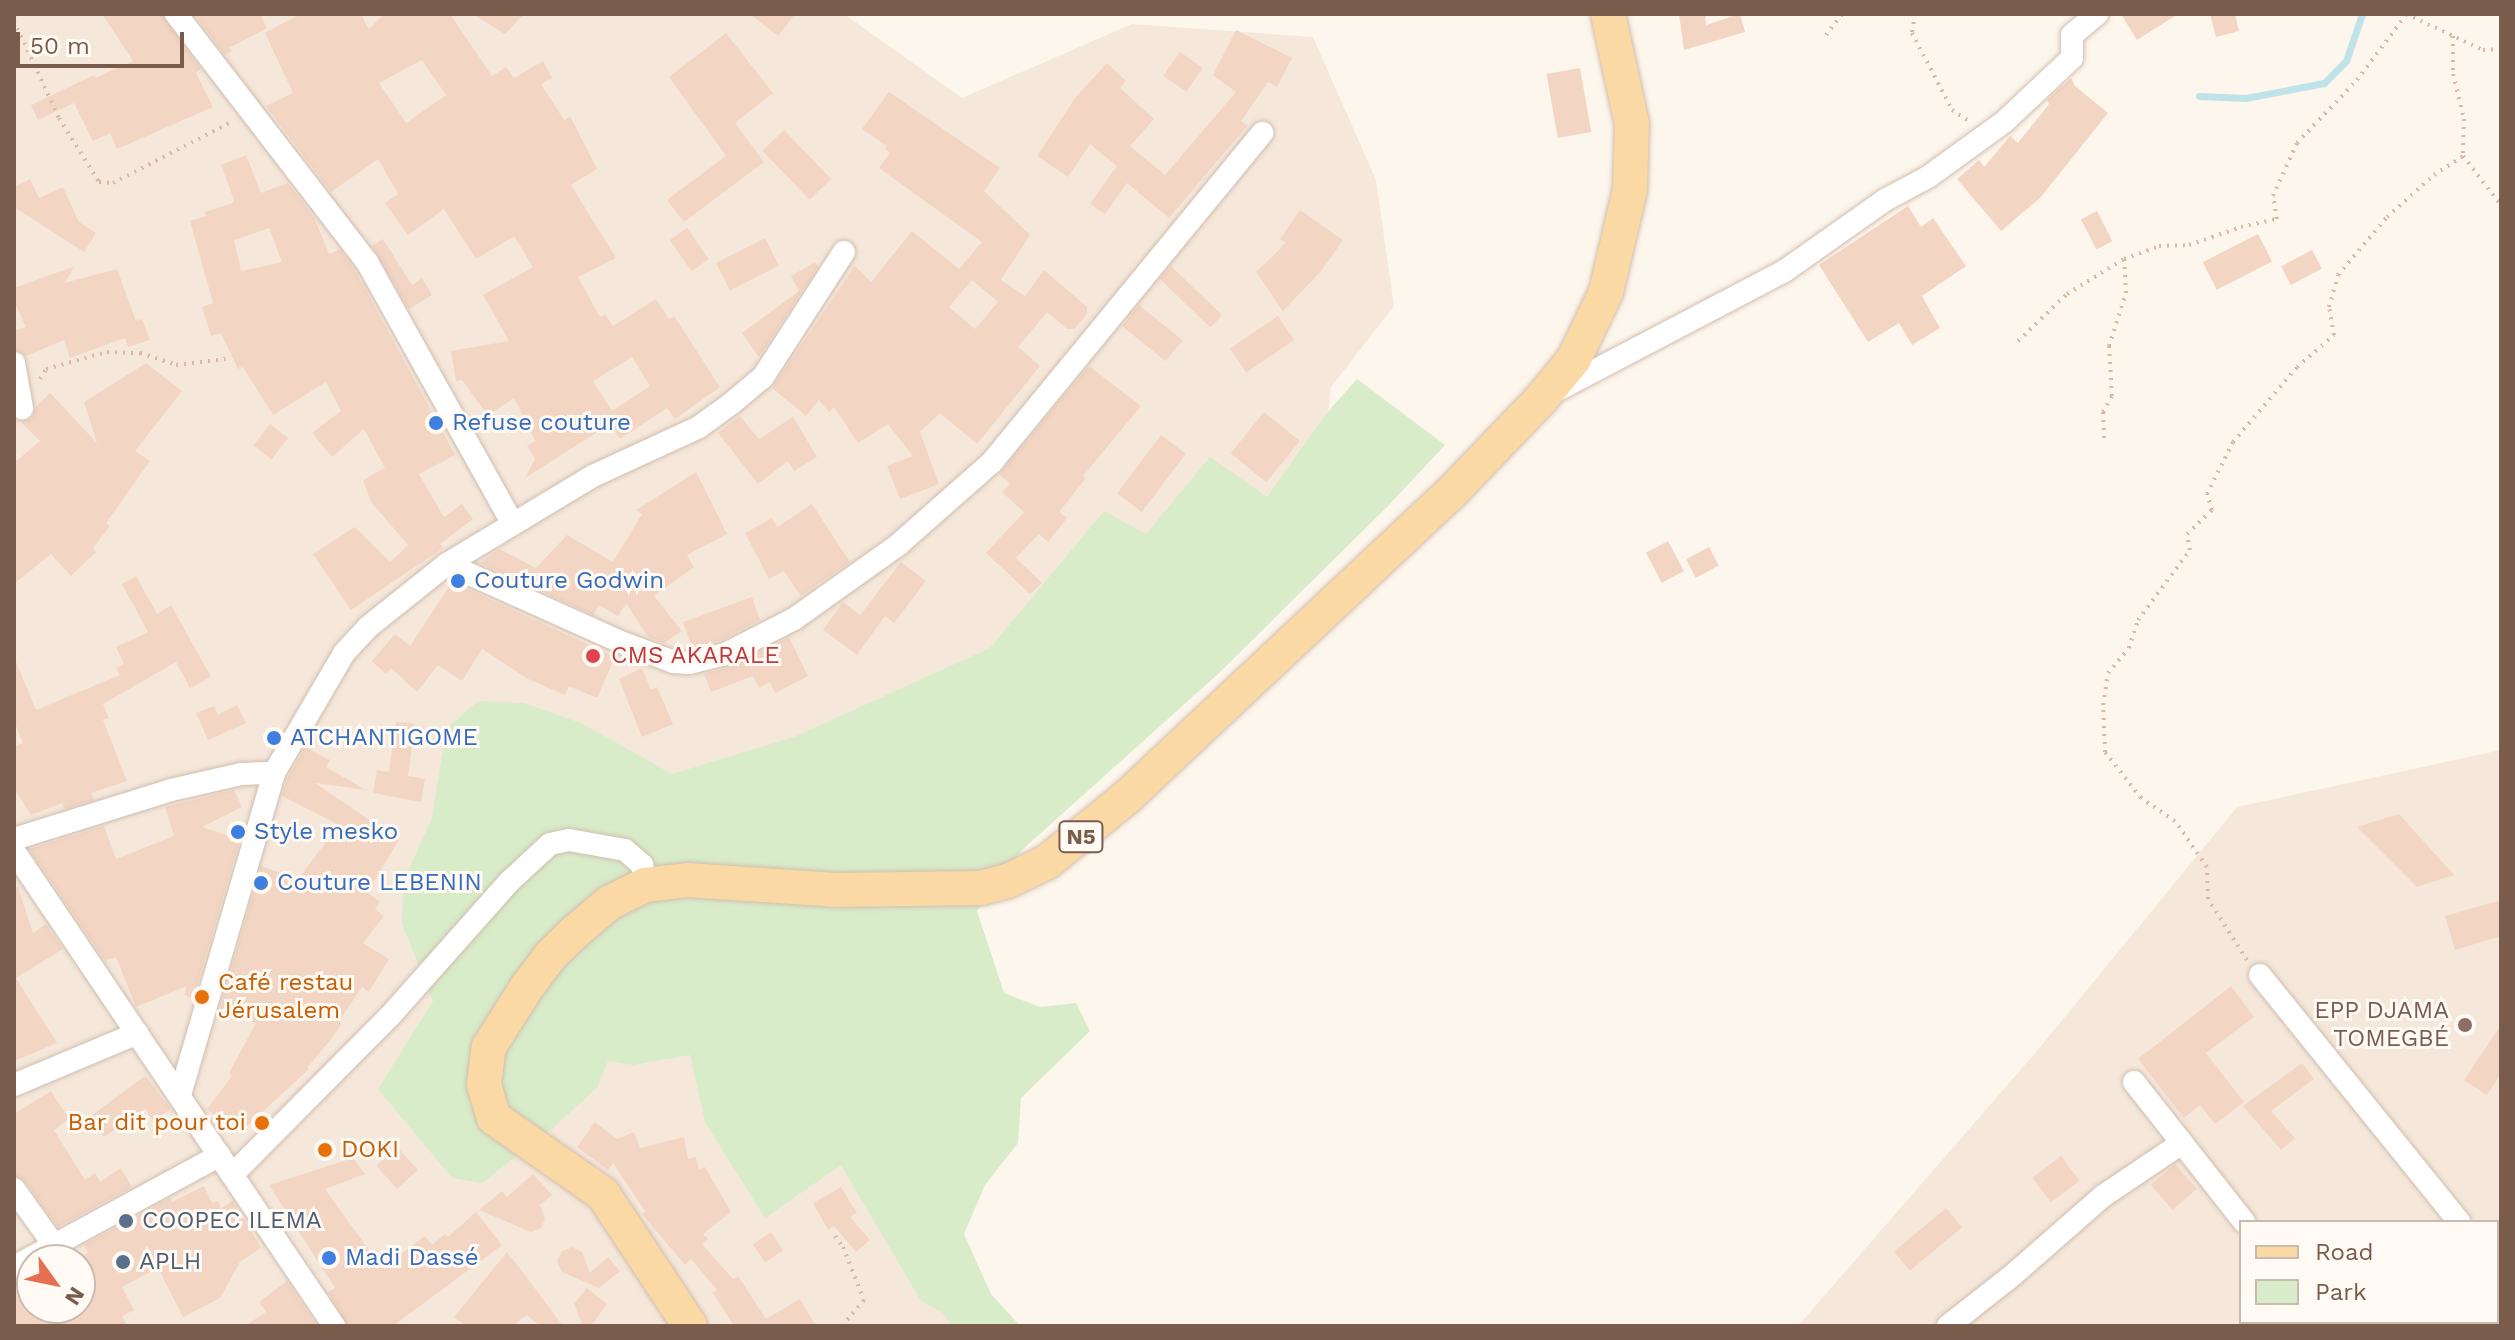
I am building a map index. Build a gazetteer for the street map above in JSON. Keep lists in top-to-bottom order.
{
  "streets": {
    "main road": ["N5"]
  },
  "places": [
    "Refuse couture",
    "Couture Godwin",
    "CMS AKARALE",
    "ATCHANTIGOME",
    "Style mesko",
    "Couture LEBENIN",
    "Café restau Jérusalem",
    "EPP DJAMA TOMEGBÉ",
    "Bar dit pour toi",
    "DOKI",
    "COOPEC ILEMA",
    "Madi Dassé",
    "APLH"
  ],
  "legend": ["Road", "Park"],
  "scale_bar": "50 m",
  "north": "bottom right"
}
